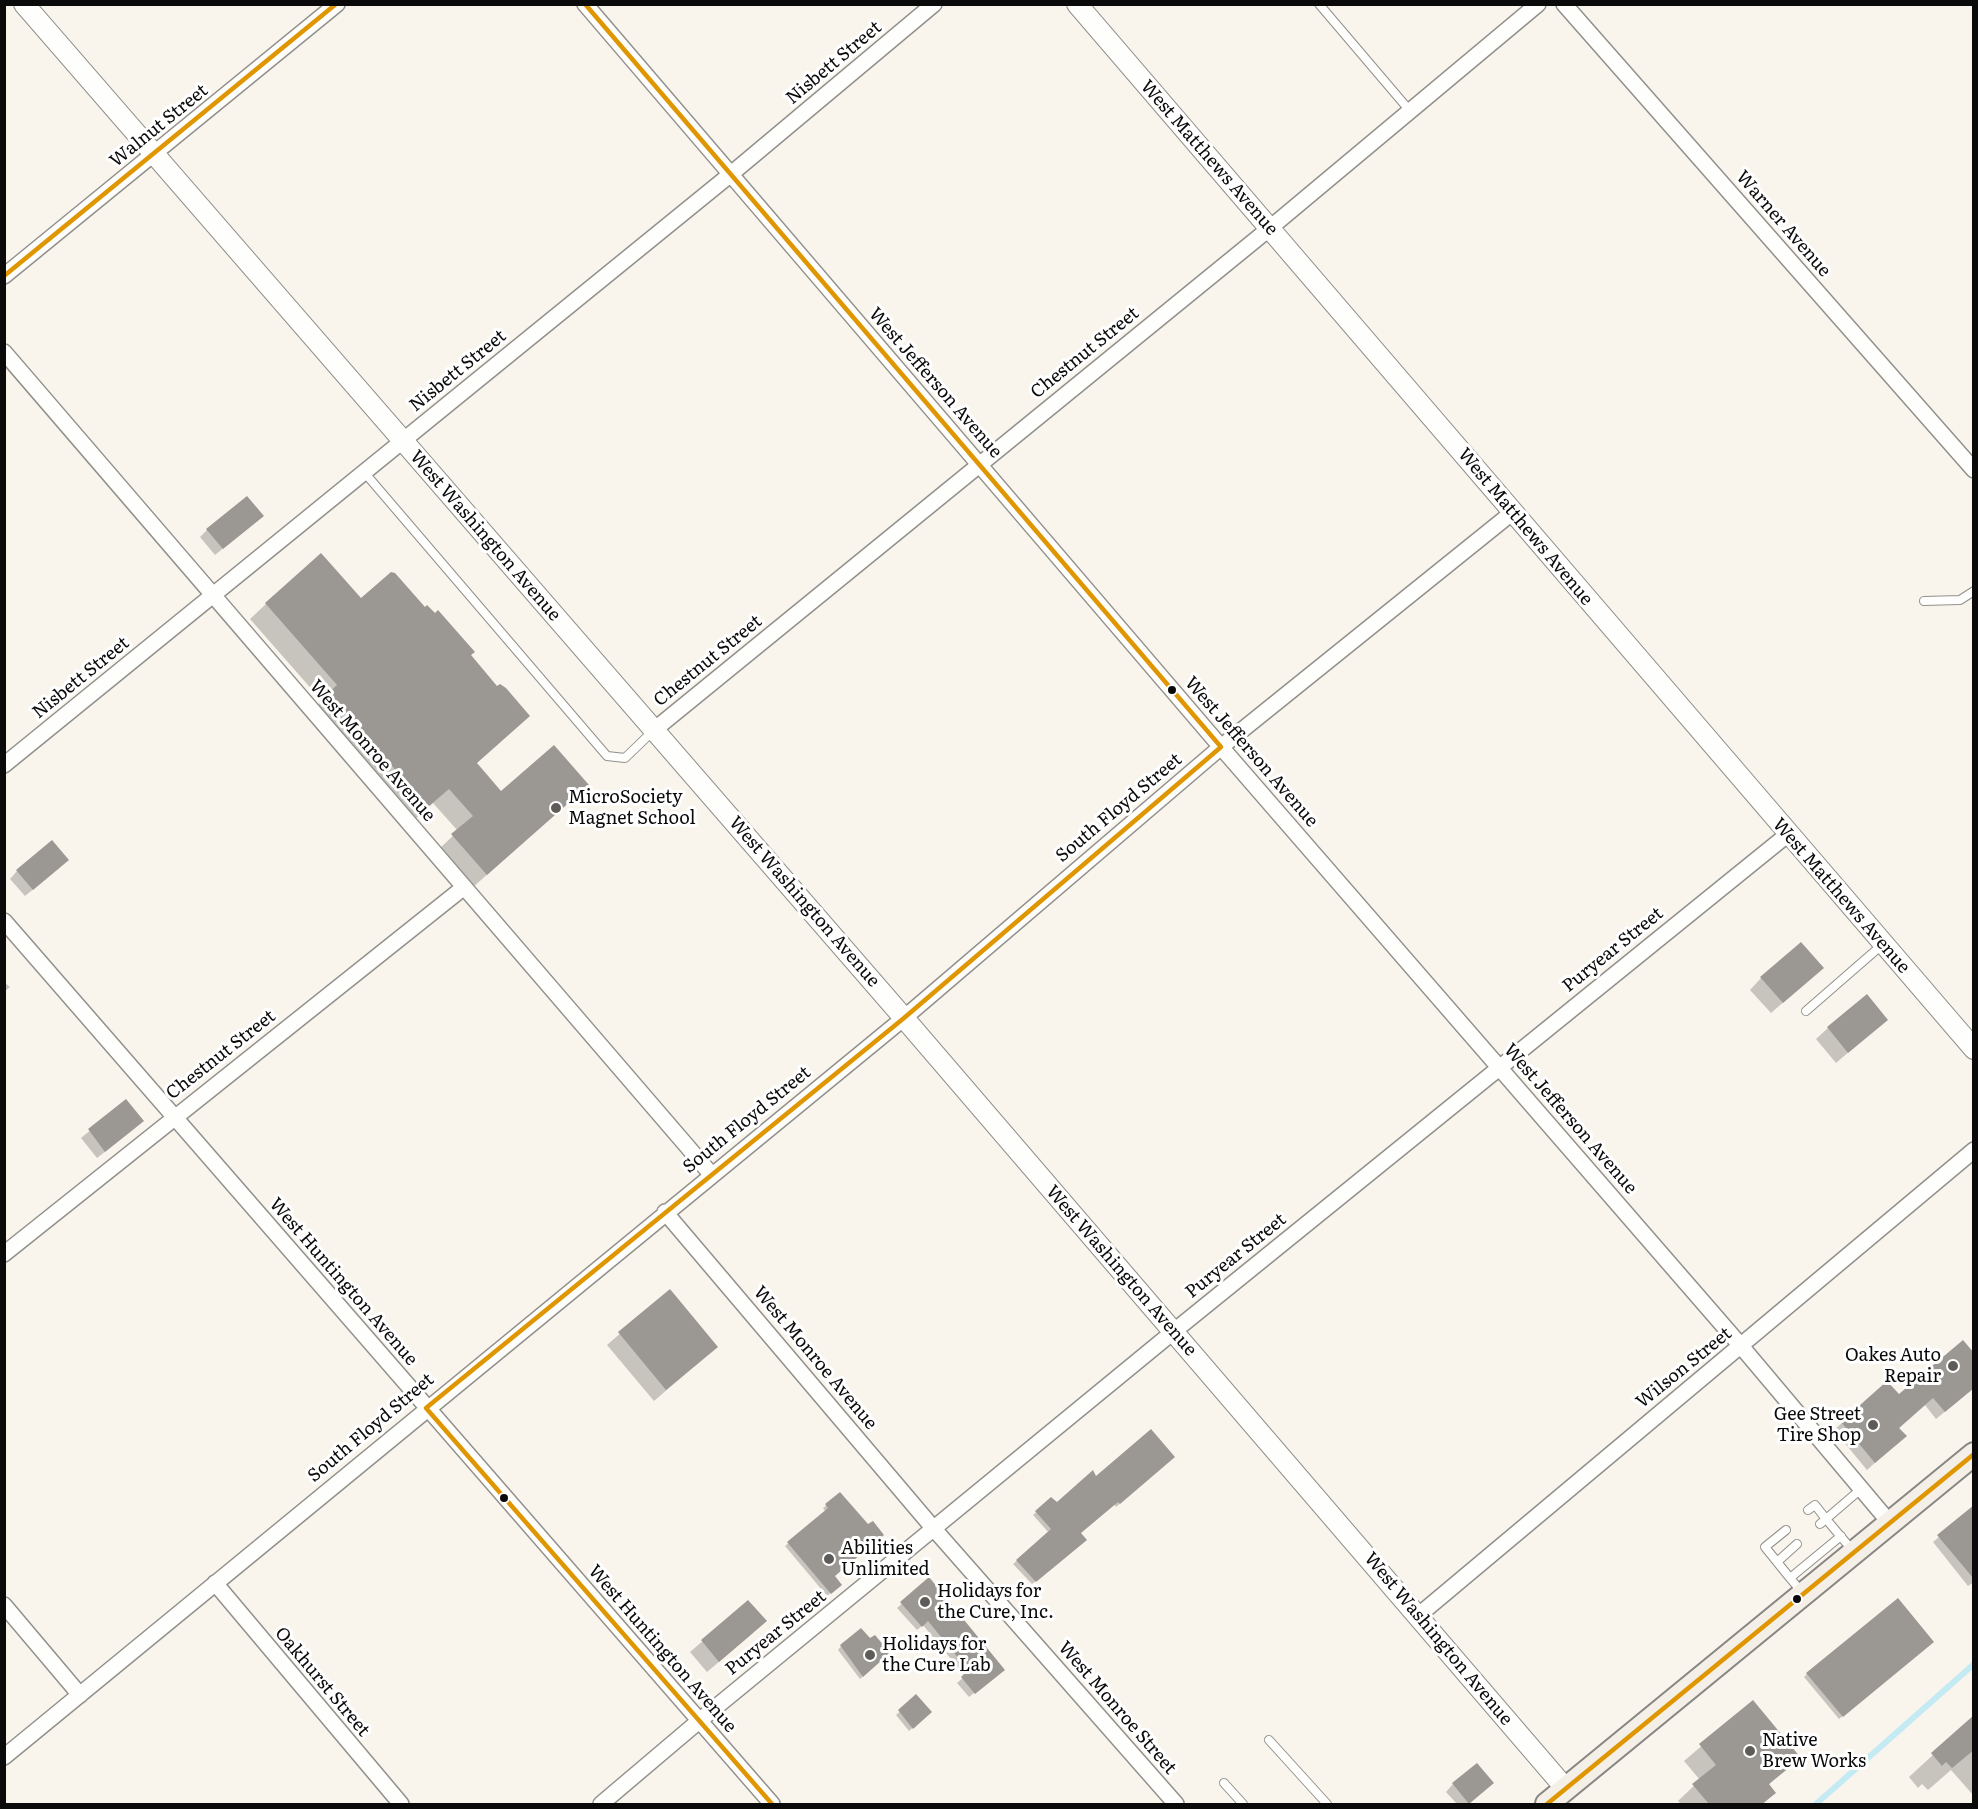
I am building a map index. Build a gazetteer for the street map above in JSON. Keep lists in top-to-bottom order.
{
  "streets": {
    "street": [
      "Nisbett Street",
      "Walnut Street",
      "West Matthews Avenue",
      "Warner Avenue",
      "Chestnut Street",
      "West Jefferson Avenue",
      "West Washington Avenue",
      "West Monroe Avenue",
      "South Floyd Street",
      "Puryear Street",
      "West Huntington Avenue",
      "Wilson Street",
      "Oakhurst Street",
      "West Monroe Street"
    ]
  },
  "crossings": [
    ["Nisbett Street", "West Jefferson Avenue"],
    ["Nisbett Street", "West Washington Avenue"],
    ["Nisbett Street", "West Monroe Avenue"],
    ["Walnut Street", "West Washington Avenue"],
    ["West Matthews Avenue", "Chestnut Street"],
    ["West Matthews Avenue", "South Floyd Street"],
    ["West Matthews Avenue", "Puryear Street"],
    ["Chestnut Street", "West Jefferson Avenue"],
    ["Chestnut Street", "West Washington Avenue"],
    ["Chestnut Street", "West Monroe Avenue"],
    ["Chestnut Street", "West Huntington Avenue"],
    ["West Jefferson Avenue", "South Floyd Street"],
    ["West Jefferson Avenue", "Puryear Street"],
    ["West Jefferson Avenue", "Wilson Street"],
    ["West Washington Avenue", "South Floyd Street"],
    ["West Washington Avenue", "Puryear Street"],
    ["West Washington Avenue", "Wilson Street"],
    ["West Monroe Avenue", "South Floyd Street"],
    ["West Monroe Avenue", "Puryear Street"],
    ["West Monroe Avenue", "West Monroe Street"],
    ["South Floyd Street", "West Huntington Avenue"],
    ["South Floyd Street", "Oakhurst Street"],
    ["Puryear Street", "West Huntington Avenue"],
    ["Puryear Street", "West Monroe Street"]
  ],
  "places": [
    "MicroSociety Magnet School",
    "Oakes Auto Repair",
    "Gee Street Tire Shop",
    "Abilities Unlimited",
    "Holidays for the Cure, Inc.",
    "Holidays for the Cure Lab",
    "Native Brew Works"
  ]
}
